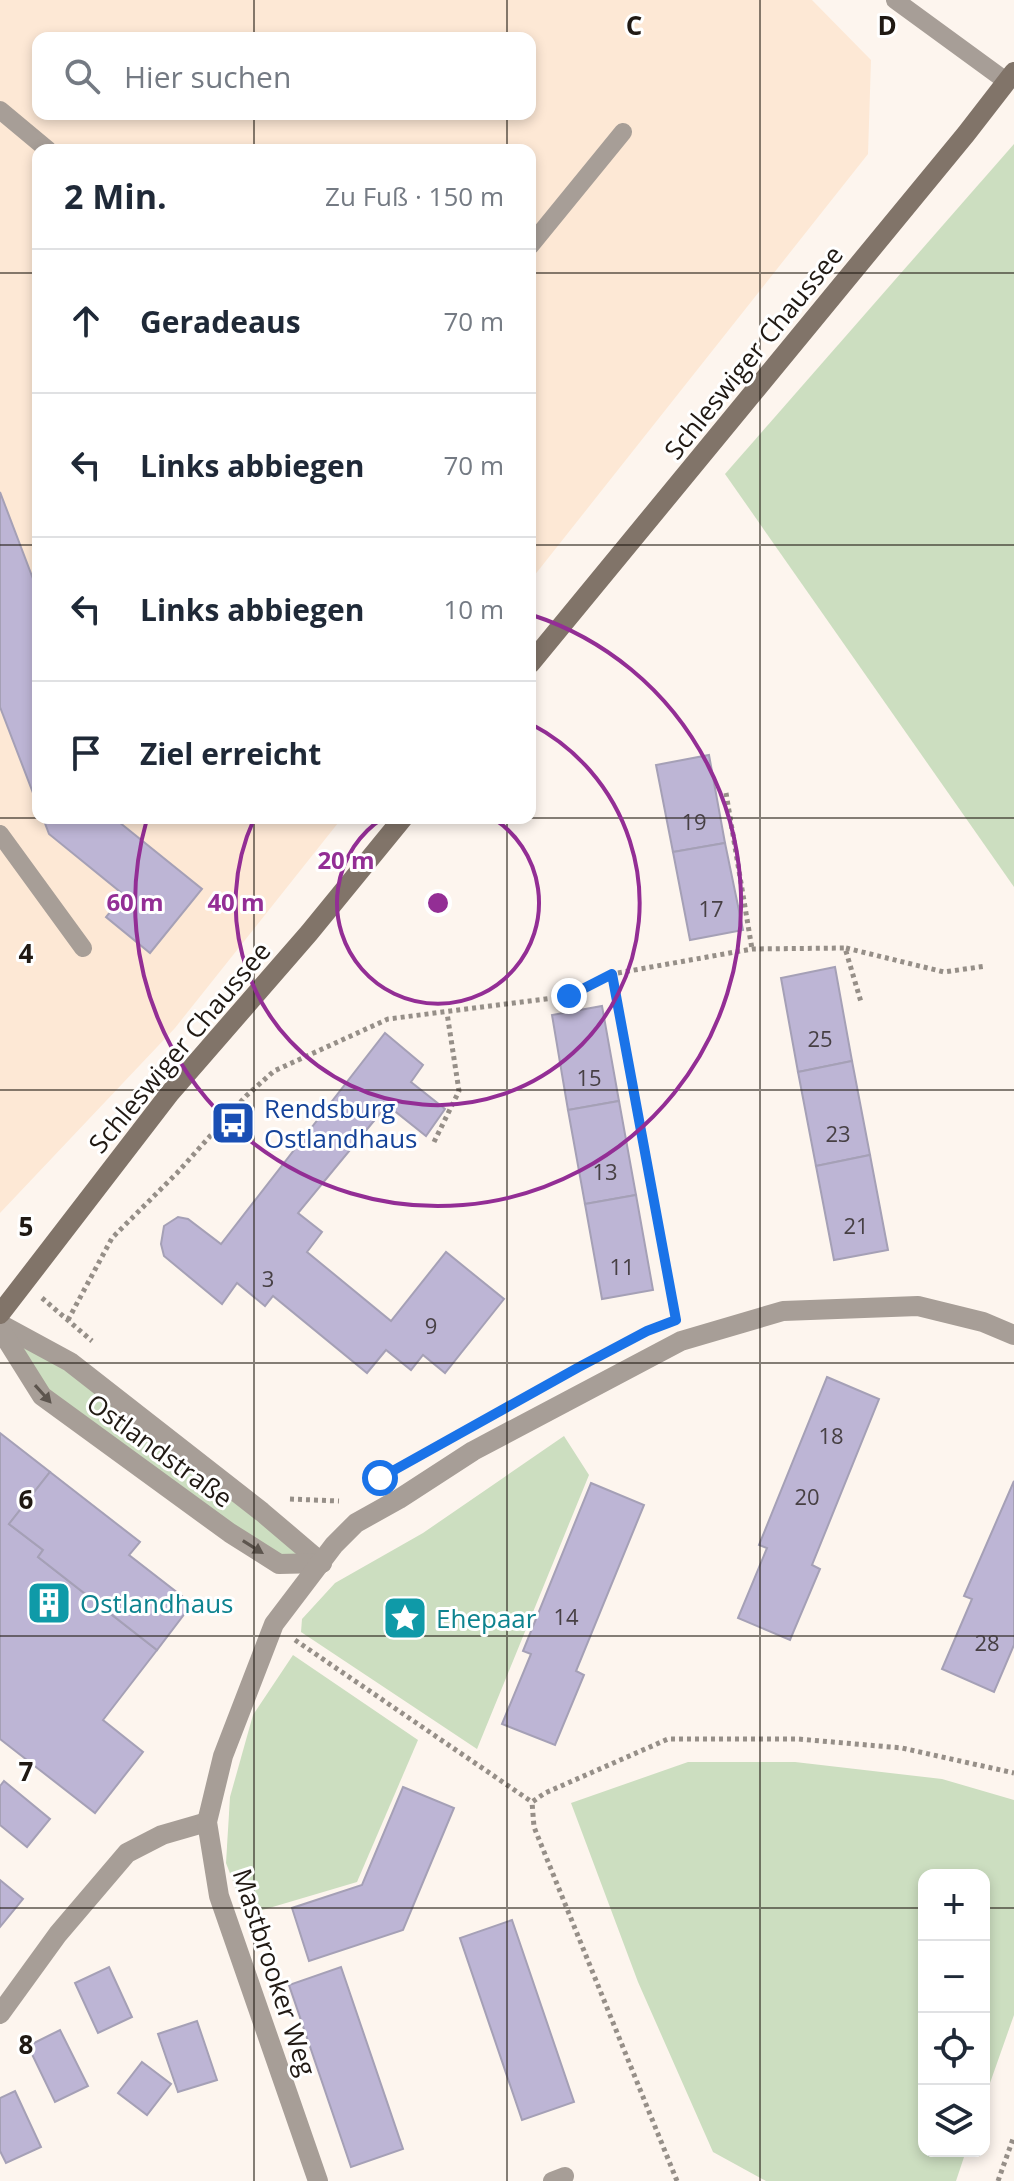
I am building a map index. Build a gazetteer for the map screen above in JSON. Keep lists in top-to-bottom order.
{
  "streets": {
    "main road": ["Schleswiger Chaussee"],
    "street": ["Ostlandstraße", "Mastbrooker Weg"]
  },
  "crossings": [
    ["Ostlandstraße", "Mastbrooker Weg"]
  ],
  "places": {
    "bus stop": ["Rendsburg Ostlandhaus"],
    "building": ["Ostlandhaus"],
    "place": ["Ehepaar"]
  },
  "house_numbers": [
    "19",
    "17",
    "25",
    "15",
    "23",
    "13",
    "21",
    "11",
    "3",
    "9",
    "18",
    "20",
    "14",
    "28"
  ],
  "page": {
    "search": "Hier suchen",
    "heading": ["2 Min.", "Zu Fuß · 150 m"],
    "list": [
      ["Geradeaus", "70 m"],
      ["Links abbiegen", "70 m"],
      ["Links abbiegen", "10 m"],
      "Ziel erreicht"
    ],
    "map_buttons": ["+", "−"]
  },
  "grid": {
    "columns": ["C", "D"],
    "rows": [
      "4",
      "5",
      "6",
      "7",
      "8"
    ]
  },
  "rings": ["20 m", "60 m", "40 m"]
}
